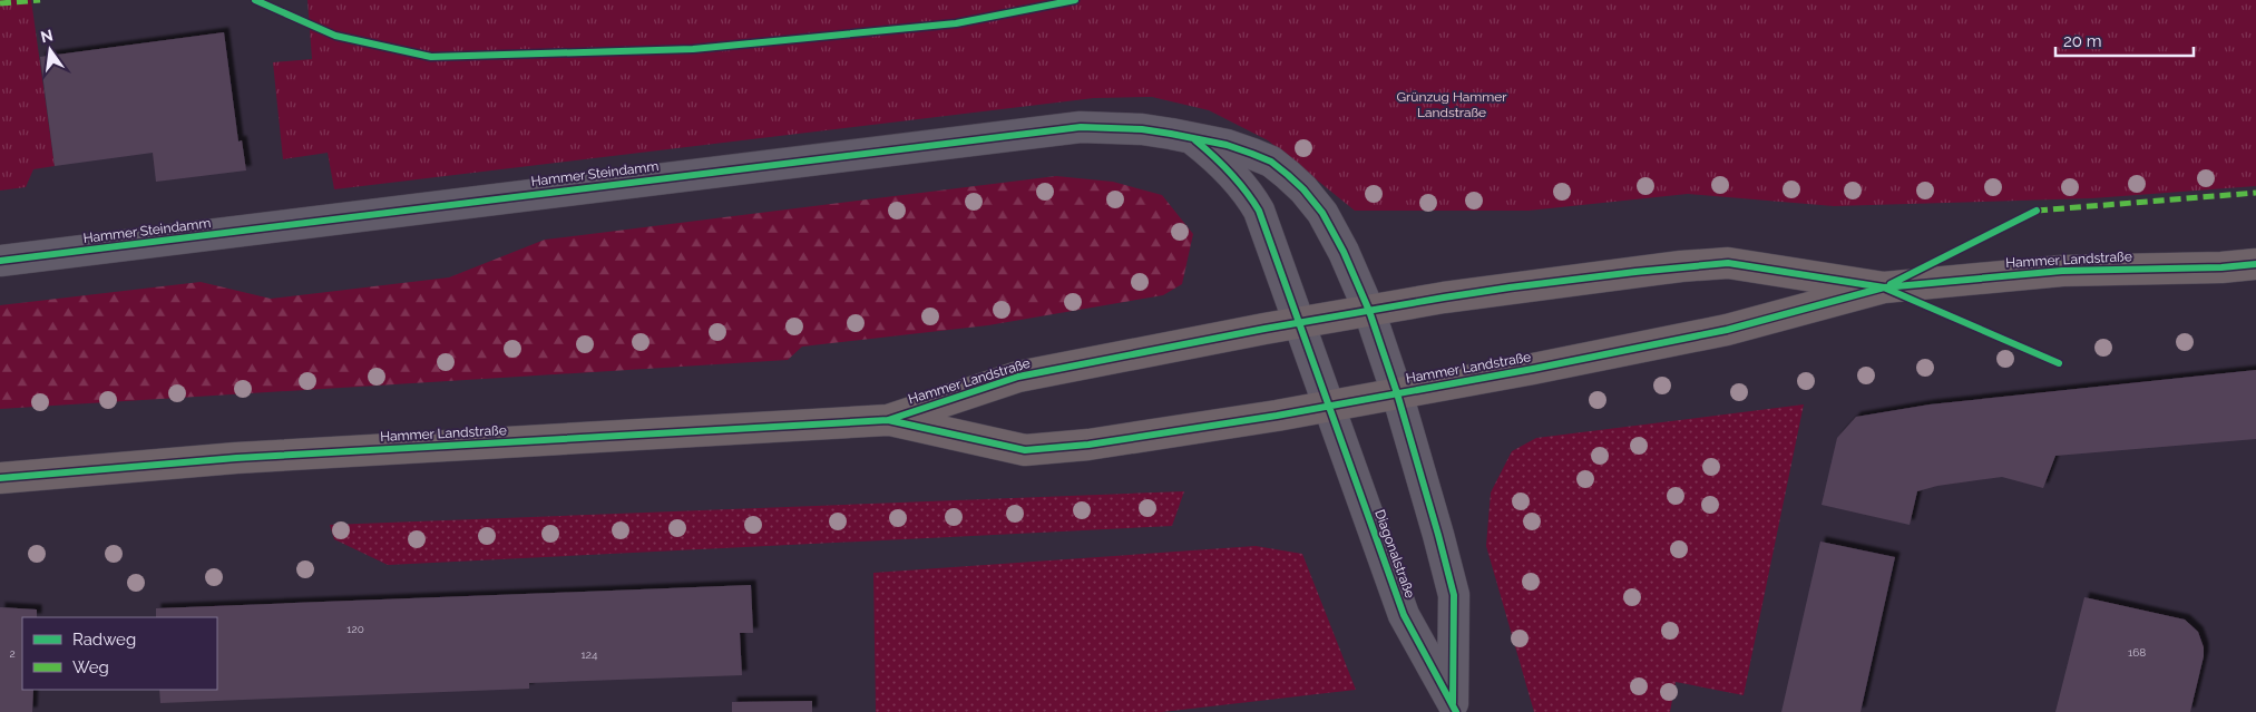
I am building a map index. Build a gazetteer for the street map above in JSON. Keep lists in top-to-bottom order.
{
  "streets": {
    "main road": ["Hammer Landstraße"],
    "street": ["Hammer Steindamm", "Diagonalstraße"]
  },
  "crossings": [
    ["Hammer Steindamm", "Hammer Landstraße"],
    ["Hammer Steindamm", "Diagonalstraße"],
    ["Hammer Landstraße", "Diagonalstraße"]
  ],
  "parks": ["Grünzug Hammer Landstraße"],
  "house_numbers": [
    "120",
    "168",
    "2",
    "124"
  ],
  "legend": ["Radweg", "Weg"],
  "scale_bar": "20 m",
  "north": "top"
}
